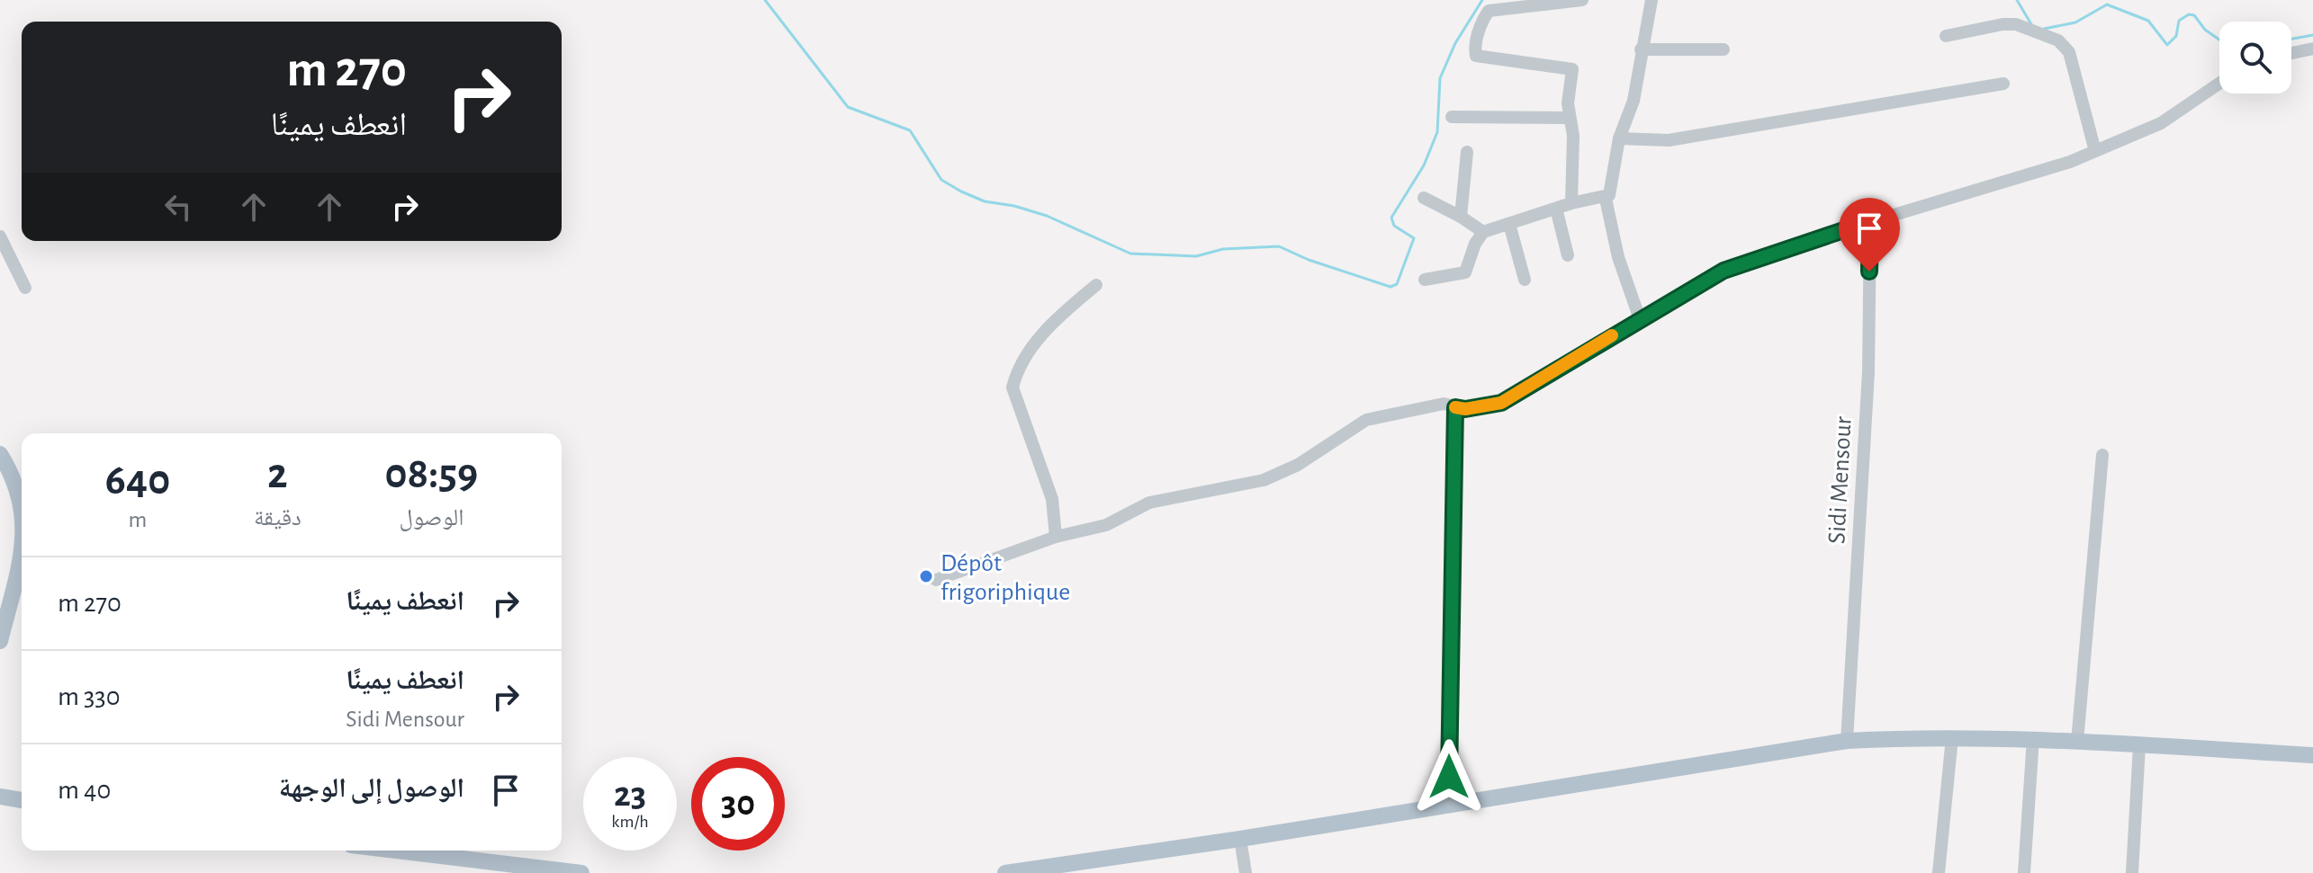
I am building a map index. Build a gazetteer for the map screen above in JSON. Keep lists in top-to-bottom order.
{
  "streets": {
    "street": ["Sidi Mensour"]
  },
  "places": ["Dépôt frigoriphique"],
  "page": {
    "turn": ["270 m", "انعطف يمينًا"],
    "eta": [
      "08:59",
      "الوصول",
      "2",
      "دقيقة",
      "640",
      "m"
    ],
    "list": [
      {
        "name": "انعطف يمينًا",
        "value": "270 m"
      },
      {
        "name": "انعطف يمينًا",
        "note": "Sidi Mensour",
        "value": "330 m"
      },
      {
        "name": "الوصول إلى الوجهة",
        "value": "40 m"
      }
    ],
    "speed": "23 km/h",
    "limit": "30"
  }
}
